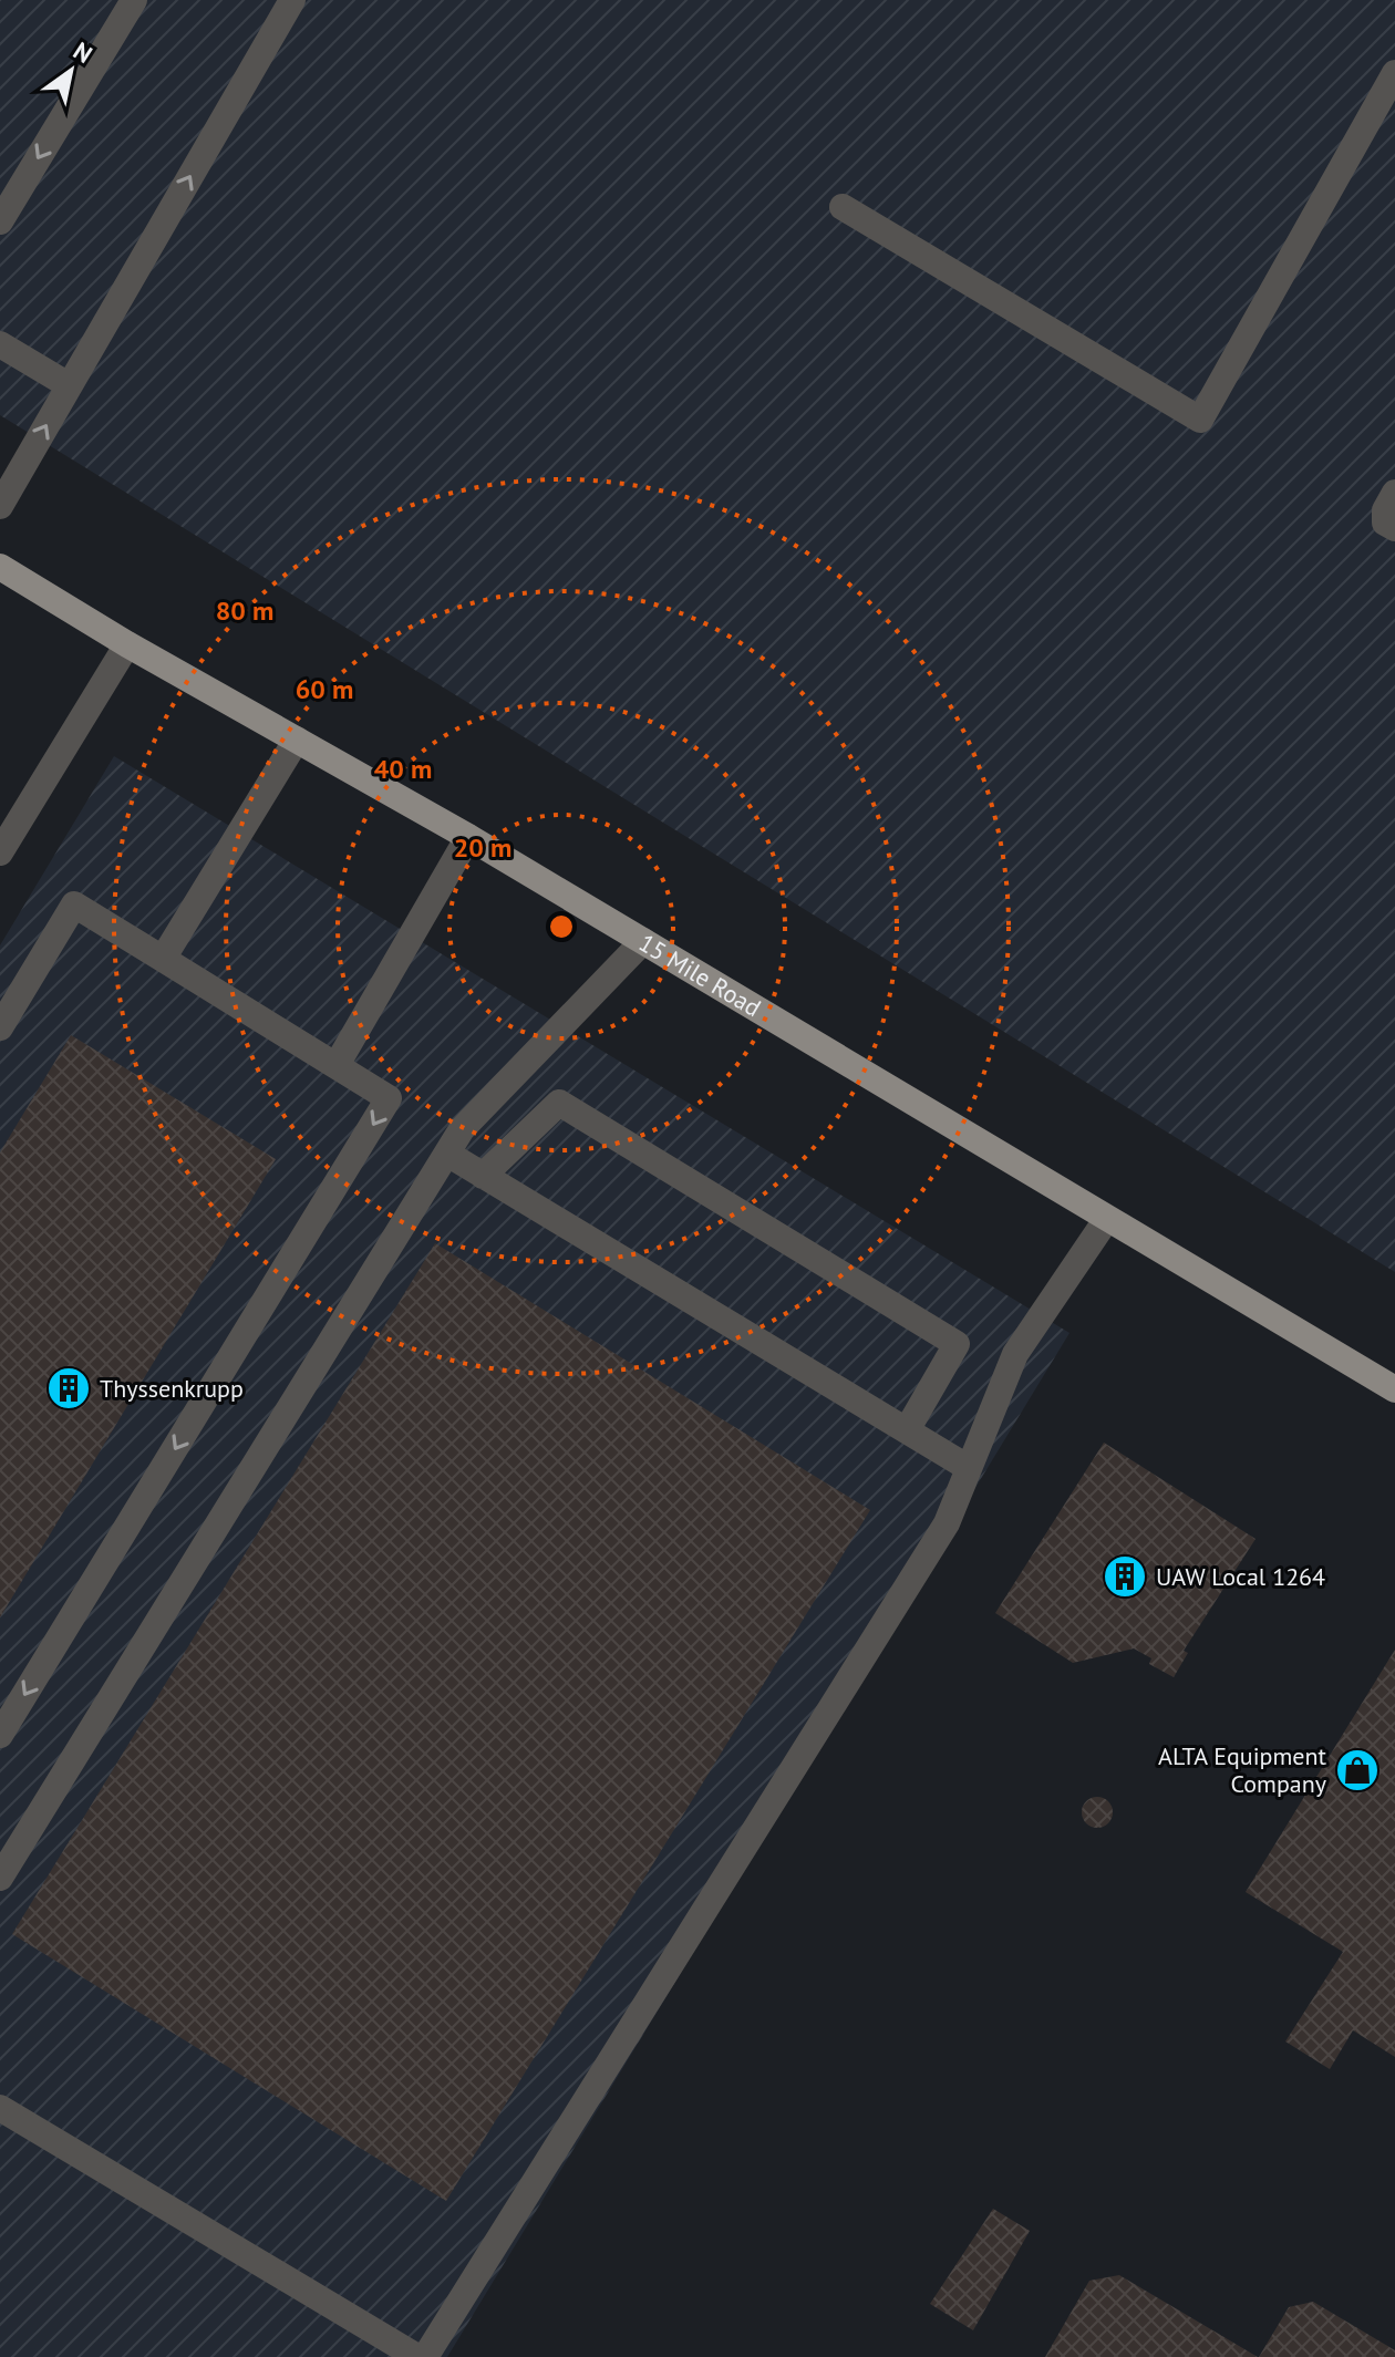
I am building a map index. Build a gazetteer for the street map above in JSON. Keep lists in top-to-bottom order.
{
  "streets": {
    "main road": ["15 Mile Road"]
  },
  "places": {
    "building": ["Thyssenkrupp", "UAW Local 1264"],
    "shop": ["ALTA Equipment Company"]
  },
  "north": "top right",
  "rings": [
    "80 m",
    "60 m",
    "40 m",
    "20 m"
  ]
}
